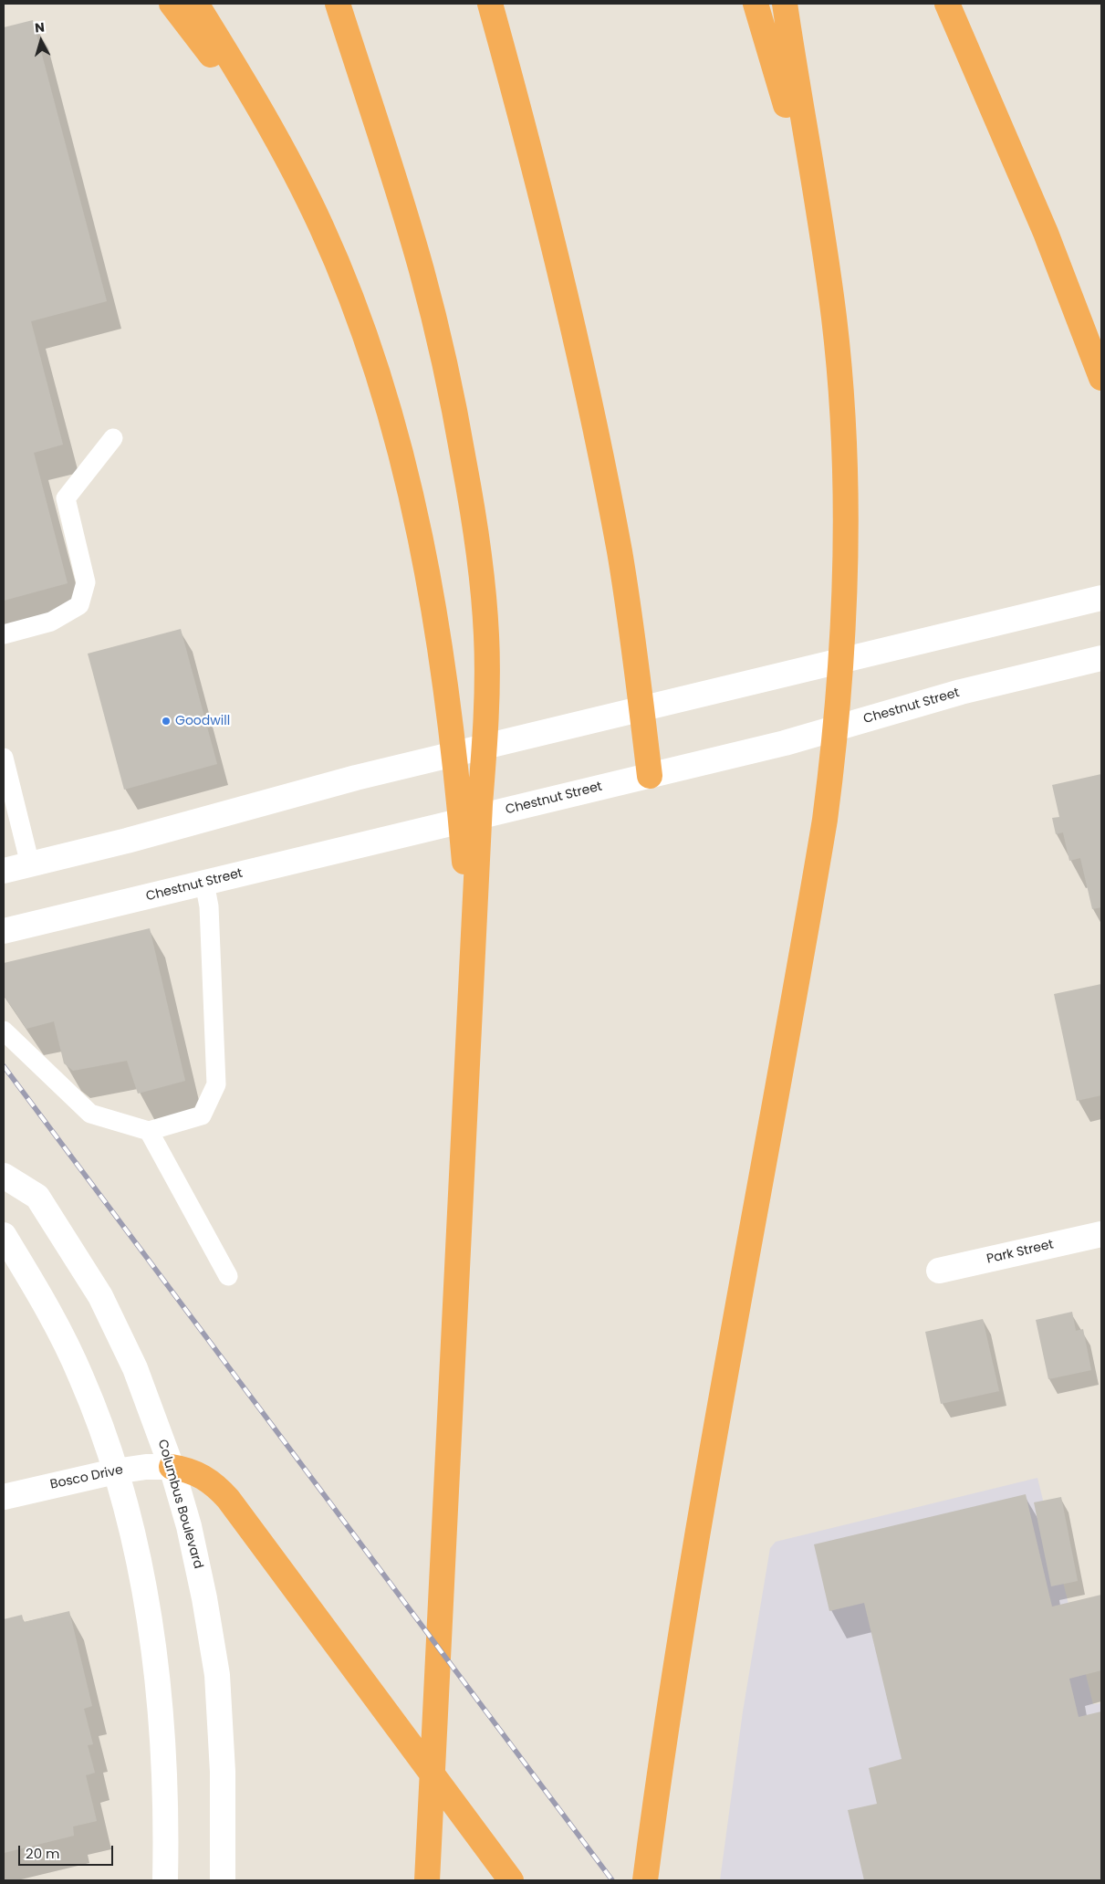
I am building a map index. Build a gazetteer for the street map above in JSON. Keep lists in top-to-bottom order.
{
  "streets": {
    "street": [
      "Chestnut Street",
      "Park Street",
      "Bosco Drive",
      "Columbus Boulevard"
    ]
  },
  "crossings": [
    ["Bosco Drive", "Columbus Boulevard"]
  ],
  "places": ["Goodwill"],
  "scale_bar": "20 m",
  "north": "top"
}
